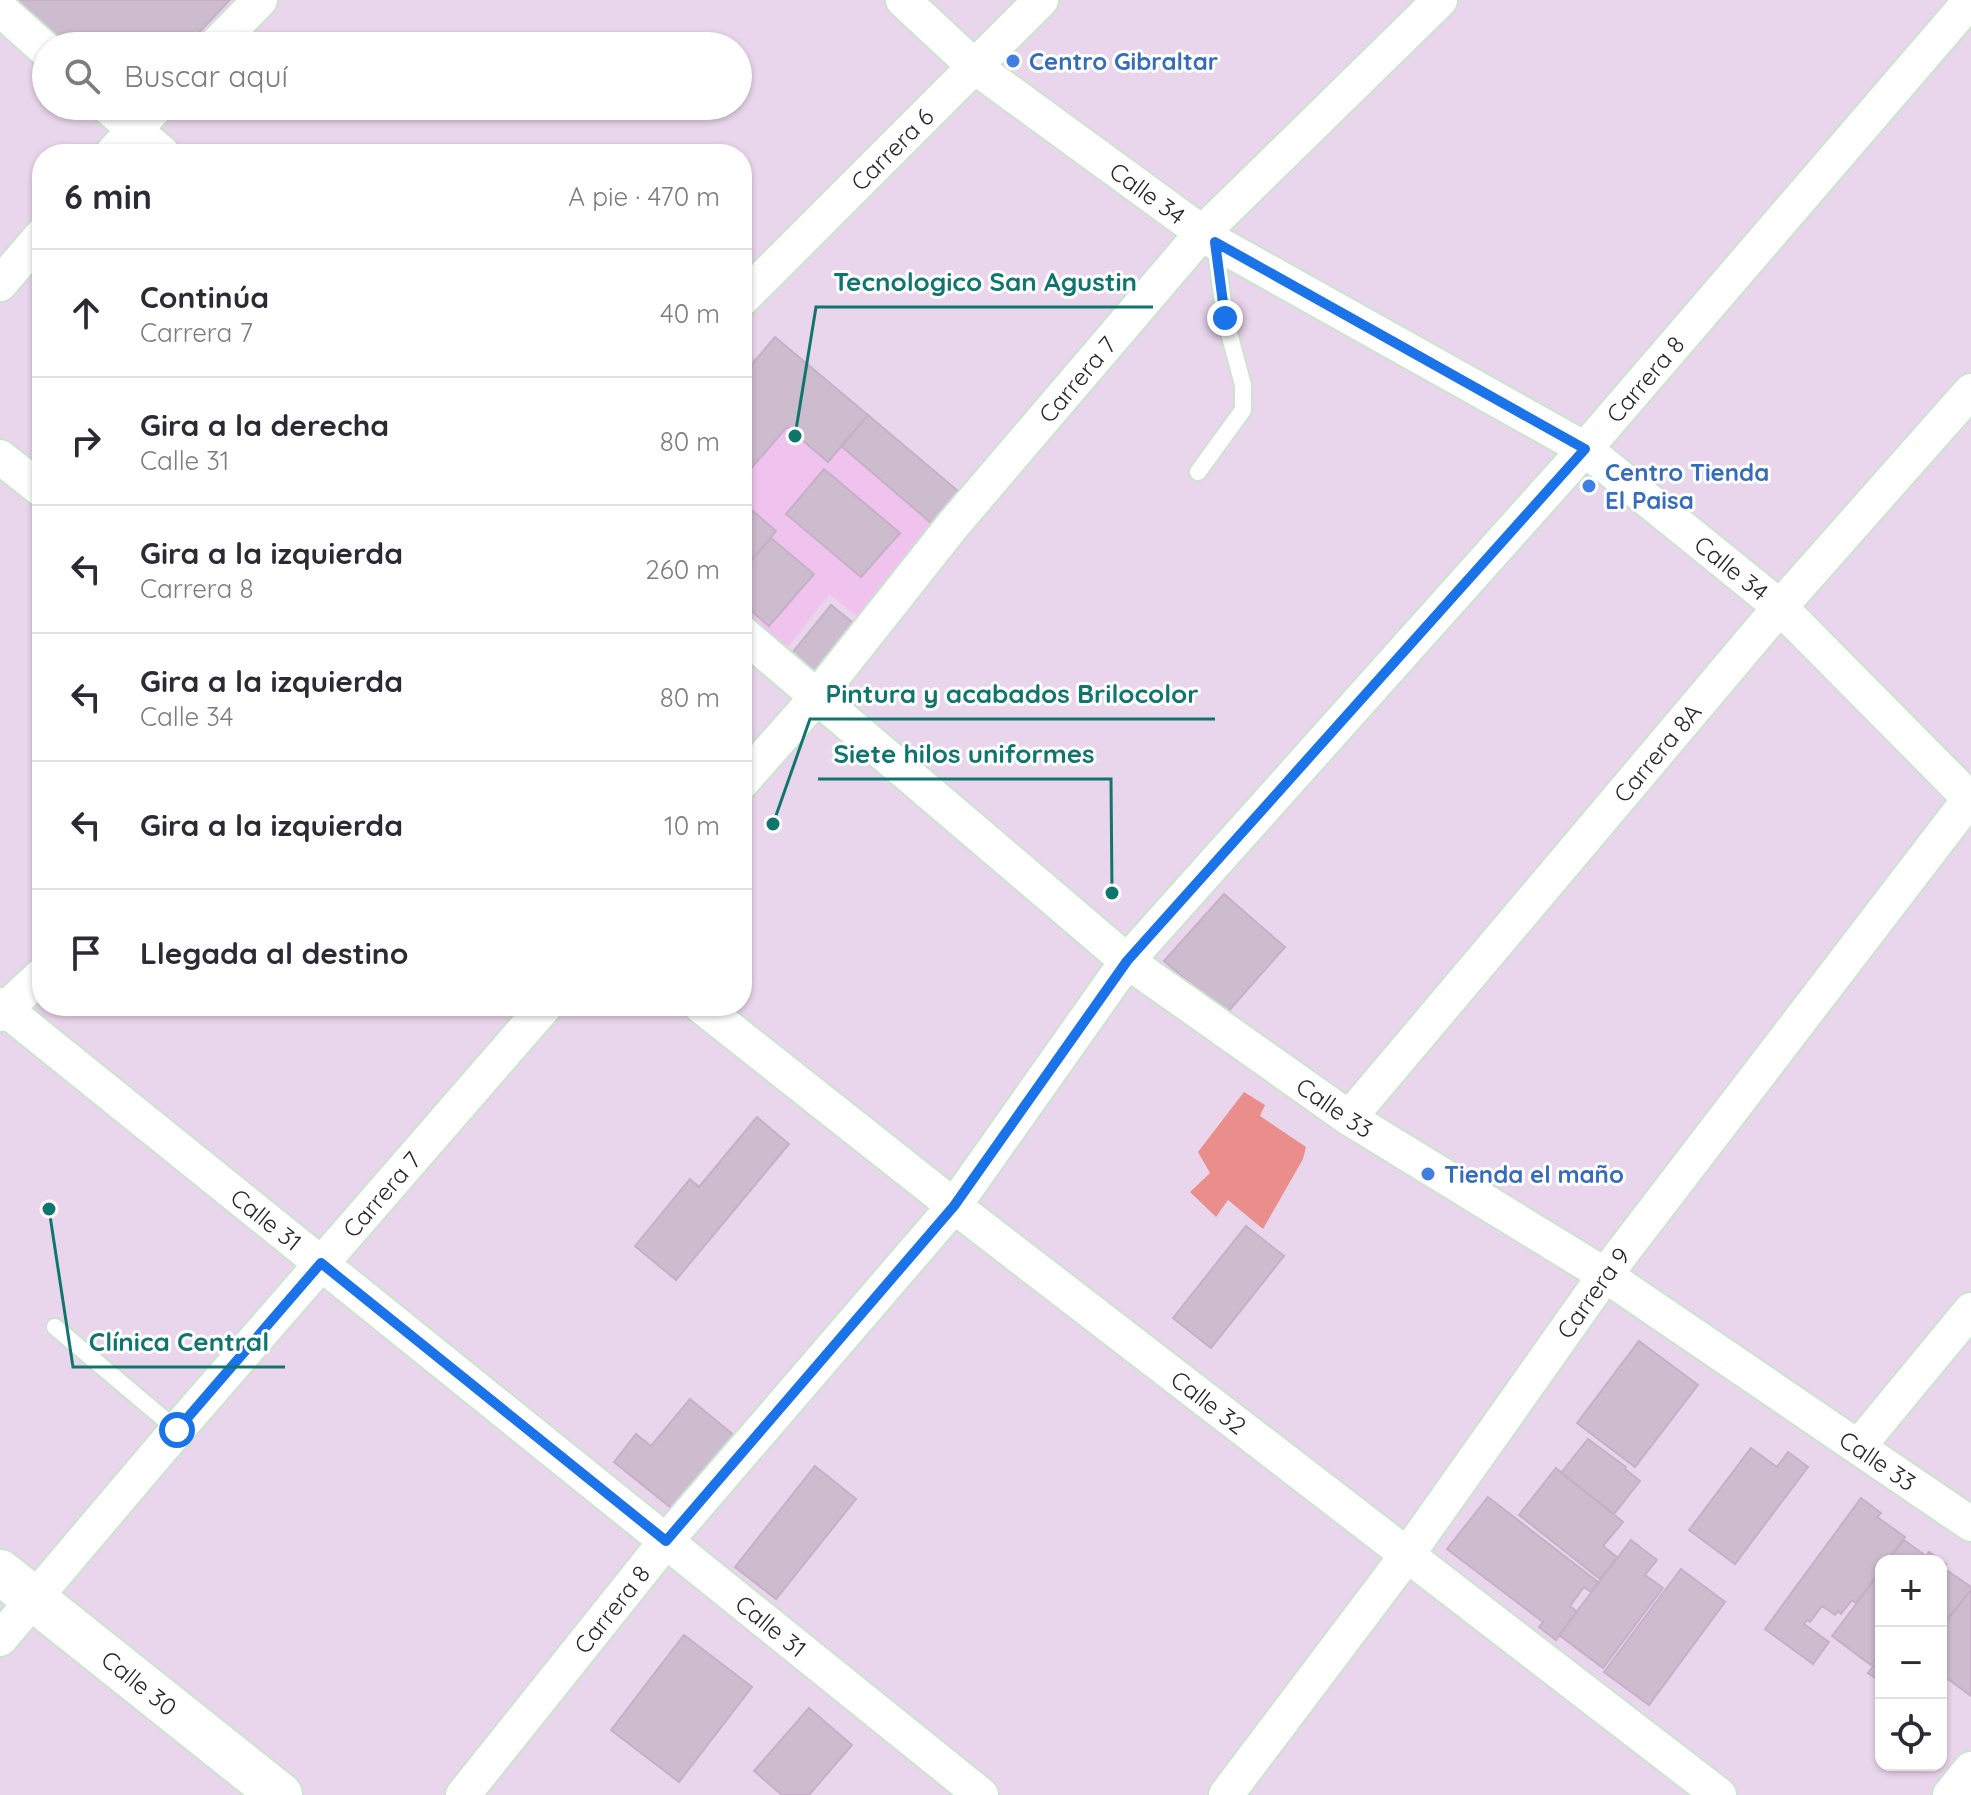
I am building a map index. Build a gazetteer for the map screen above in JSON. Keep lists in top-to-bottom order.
{
  "streets": {
    "street": [
      "Carrera 6",
      "Calle 34",
      "Carrera 7",
      "Carrera 8",
      "Carrera 8A",
      "Calle 33",
      "Calle 31",
      "Carrera 9",
      "Calle 32",
      "Calle 30"
    ]
  },
  "crossings": [
    ["Carrera 6", "Calle 34"],
    ["Calle 34", "Carrera 7"],
    ["Calle 34", "Carrera 8"],
    ["Calle 34", "Carrera 8A"],
    ["Calle 34", "Carrera 9"],
    ["Carrera 7", "Calle 33"],
    ["Carrera 7", "Calle 31"],
    ["Carrera 7", "Calle 30"],
    ["Carrera 8", "Calle 33"],
    ["Carrera 8", "Calle 31"],
    ["Carrera 8", "Calle 32"],
    ["Carrera 8A", "Calle 33"],
    ["Calle 33", "Carrera 9"],
    ["Carrera 9", "Calle 32"]
  ],
  "places": [
    "Centro Gibraltar",
    "Tecnologico San Agustin",
    "Centro Tienda El Paisa",
    "Pintura y acabados Brilocolor",
    "Siete hilos uniformes",
    "Tienda el maño",
    "Clínica Central"
  ],
  "page": {
    "search": "Buscar aquí",
    "heading": ["6 min", "A pie · 470 m"],
    "list": [
      ["Continúa", "Carrera 7", "40 m"],
      ["Gira a la derecha", "Calle 31", "80 m"],
      ["Gira a la izquierda", "Carrera 8", "260 m"],
      ["Gira a la izquierda", "Calle 34", "80 m"],
      ["Gira a la izquierda", "10 m"],
      "Llegada al destino"
    ],
    "map_buttons": ["+", "−"]
  }
}
